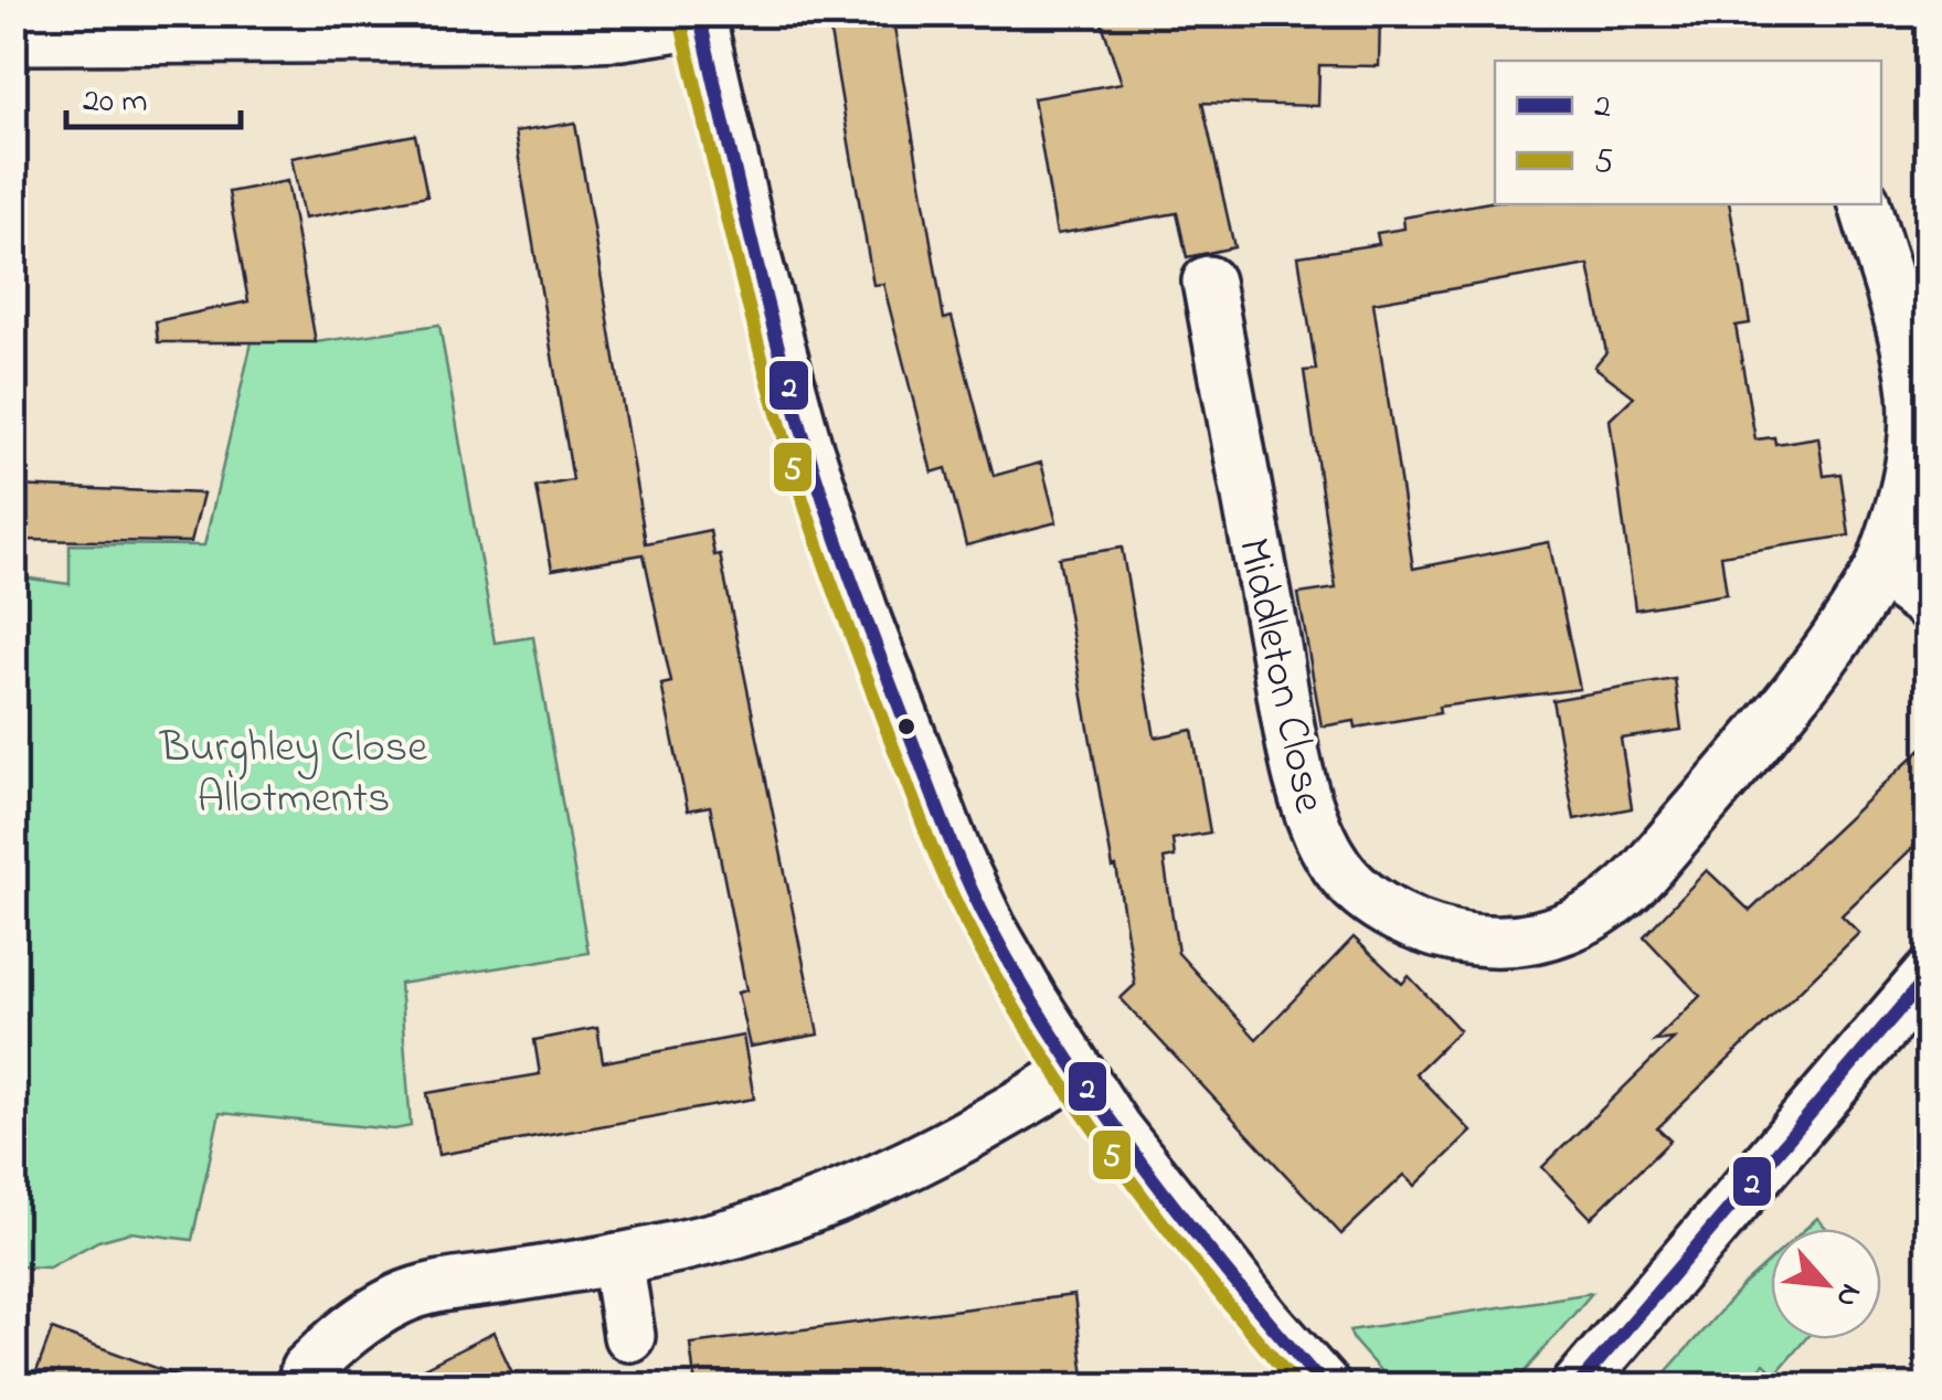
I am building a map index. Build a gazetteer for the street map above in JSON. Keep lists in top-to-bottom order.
{
  "streets": {
    "street": ["Middleton Close"]
  },
  "parks": ["Burghley Close Allotments"],
  "lines": ["transit line 2", "transit line 5"],
  "legend": ["2", "5"],
  "scale_bar": "20 m",
  "north": "bottom right"
}
